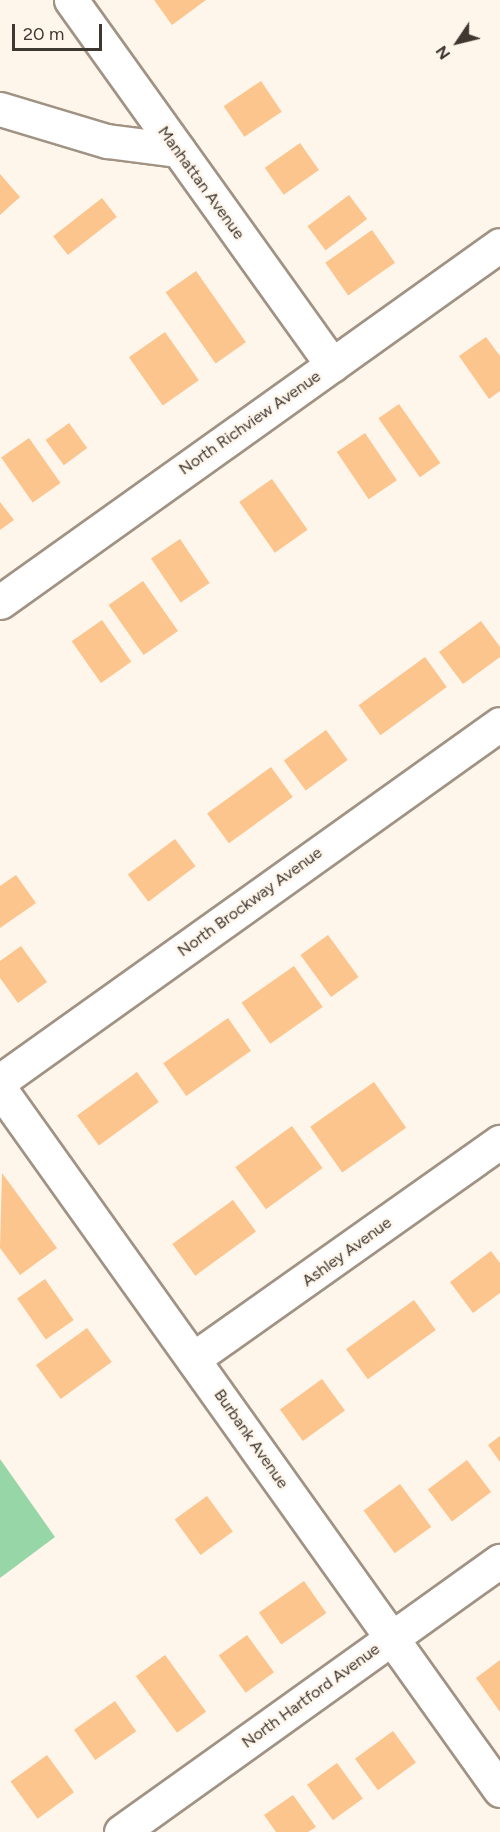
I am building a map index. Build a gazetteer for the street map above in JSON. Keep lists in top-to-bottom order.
{
  "streets": {
    "street": [
      "Manhattan Avenue",
      "North Richview Avenue",
      "North Brockway Avenue",
      "Ashley Avenue",
      "Burbank Avenue",
      "North Hartford Avenue"
    ]
  },
  "crossings": [
    ["Manhattan Avenue", "North Richview Avenue"],
    ["Ashley Avenue", "Burbank Avenue"],
    ["Burbank Avenue", "North Hartford Avenue"]
  ],
  "scale_bar": "20 m",
  "north": "bottom left"
}
